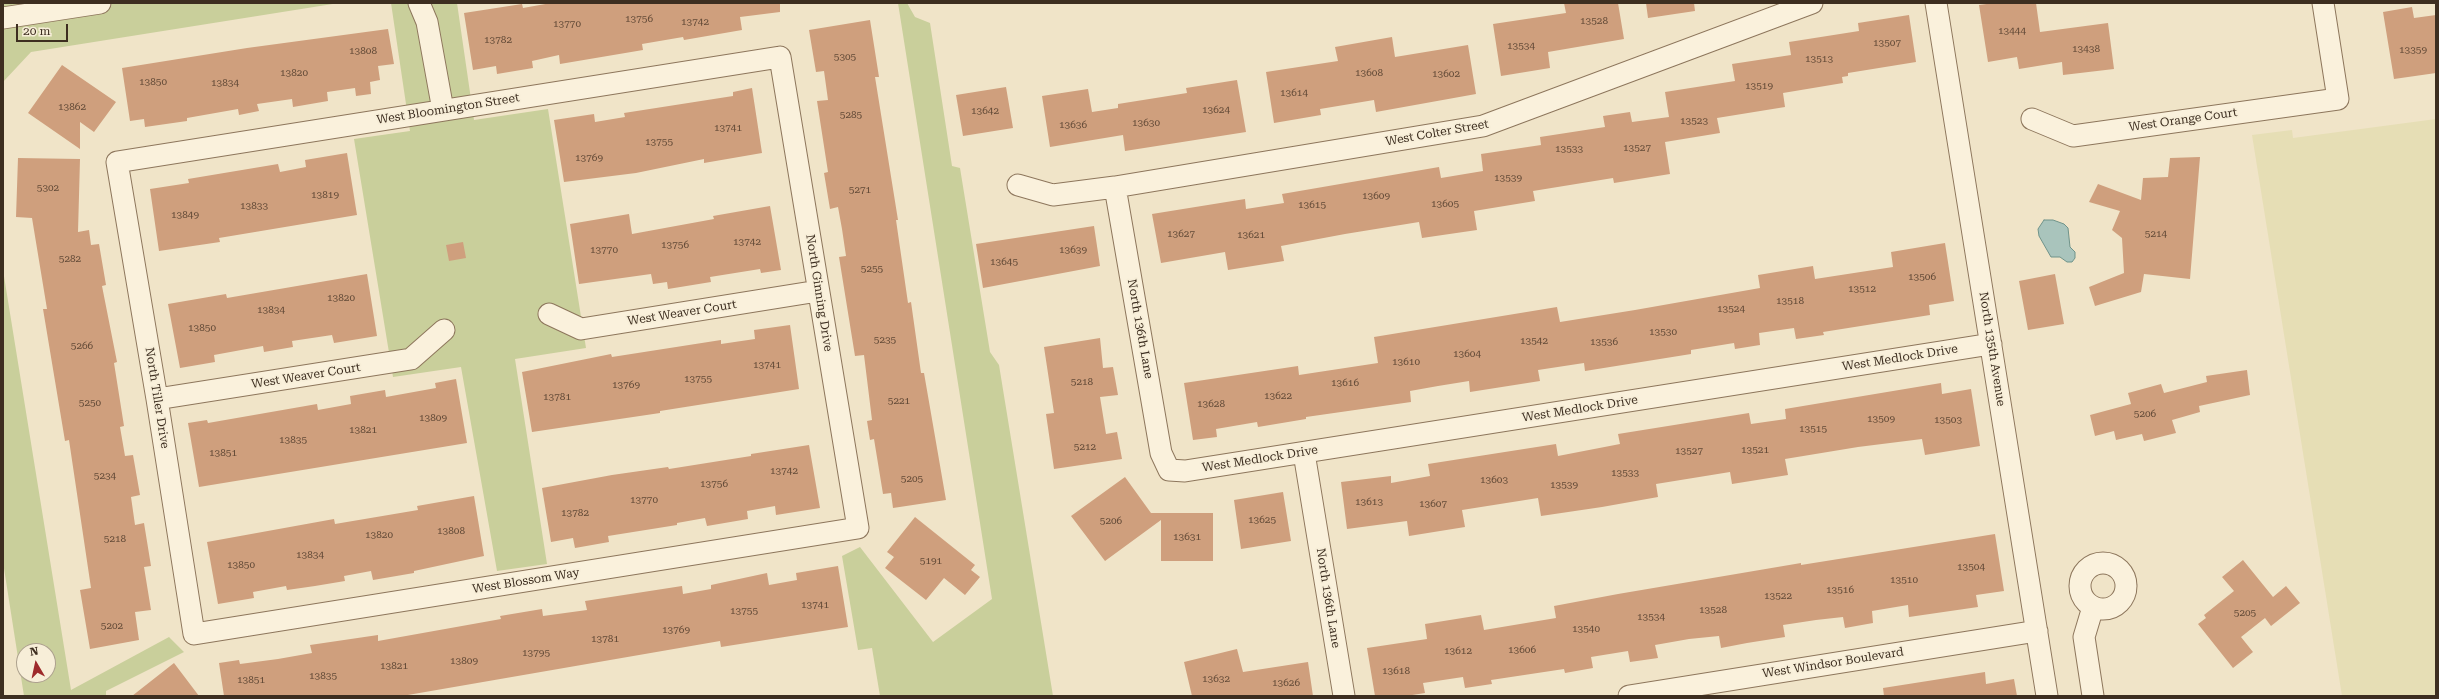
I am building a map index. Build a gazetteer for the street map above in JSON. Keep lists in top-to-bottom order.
{
  "streets": {
    "street": [
      "West Bloomington Street",
      "West Orange Court",
      "West Colter Street",
      "North Ginning Drive",
      "West Weaver Court",
      "North 136th Lane",
      "North 135th Avenue",
      "West Medlock Drive",
      "North Tiller Drive",
      "West Blossom Way",
      "West Windsor Boulevard"
    ]
  },
  "crossings": [
    ["West Bloomington Street", "North Ginning Drive"],
    ["West Bloomington Street", "North Tiller Drive"],
    ["West Colter Street", "North 136th Lane"],
    ["North Ginning Drive", "West Weaver Court"],
    ["North Ginning Drive", "West Blossom Way"],
    ["West Weaver Court", "North Tiller Drive"],
    ["North 136th Lane", "West Medlock Drive"],
    ["North 135th Avenue", "West Medlock Drive"],
    ["North 135th Avenue", "West Windsor Boulevard"],
    ["North Tiller Drive", "West Blossom Way"]
  ],
  "house_numbers": [
    "13756",
    "13528",
    "13742",
    "13770",
    "13444",
    "13782",
    "13507",
    "13534",
    "13438",
    "13359",
    "13808",
    "5305",
    "13513",
    "13820",
    "13608",
    "13602",
    "13850",
    "13834",
    "13519",
    "13614",
    "13862",
    "13624",
    "13642",
    "5285",
    "13523",
    "13630",
    "13636",
    "13741",
    "13755",
    "13527",
    "13533",
    "13769",
    "13539",
    "5302",
    "5271",
    "13819",
    "13609",
    "13605",
    "13615",
    "13833",
    "13849",
    "13627",
    "5214",
    "13621",
    "13742",
    "13756",
    "13770",
    "13639",
    "5282",
    "13645",
    "5255",
    "13506",
    "13512",
    "13820",
    "13518",
    "13524",
    "13834",
    "13850",
    "13530",
    "5235",
    "13542",
    "13536",
    "5266",
    "13604",
    "13610",
    "13741",
    "13755",
    "5218",
    "13616",
    "13769",
    "13622",
    "13781",
    "5221",
    "5250",
    "13628",
    "5206",
    "13809",
    "13509",
    "13503",
    "13515",
    "13821",
    "13835",
    "5212",
    "13521",
    "13527",
    "13851",
    "13742",
    "13533",
    "5234",
    "5205",
    "13603",
    "13756",
    "13539",
    "13770",
    "13613",
    "13607",
    "13782",
    "13625",
    "5206",
    "13808",
    "13820",
    "13631",
    "5218",
    "13834",
    "5191",
    "13850",
    "13504",
    "13510",
    "13516",
    "13522",
    "13741",
    "13528",
    "13755",
    "5205",
    "13534",
    "5202",
    "13540",
    "13769",
    "13781",
    "13606",
    "13612",
    "13795",
    "13809",
    "13821",
    "13618",
    "13835",
    "13632",
    "13851",
    "13626"
  ],
  "scale_bar": "20 m",
  "north": "top"
}
